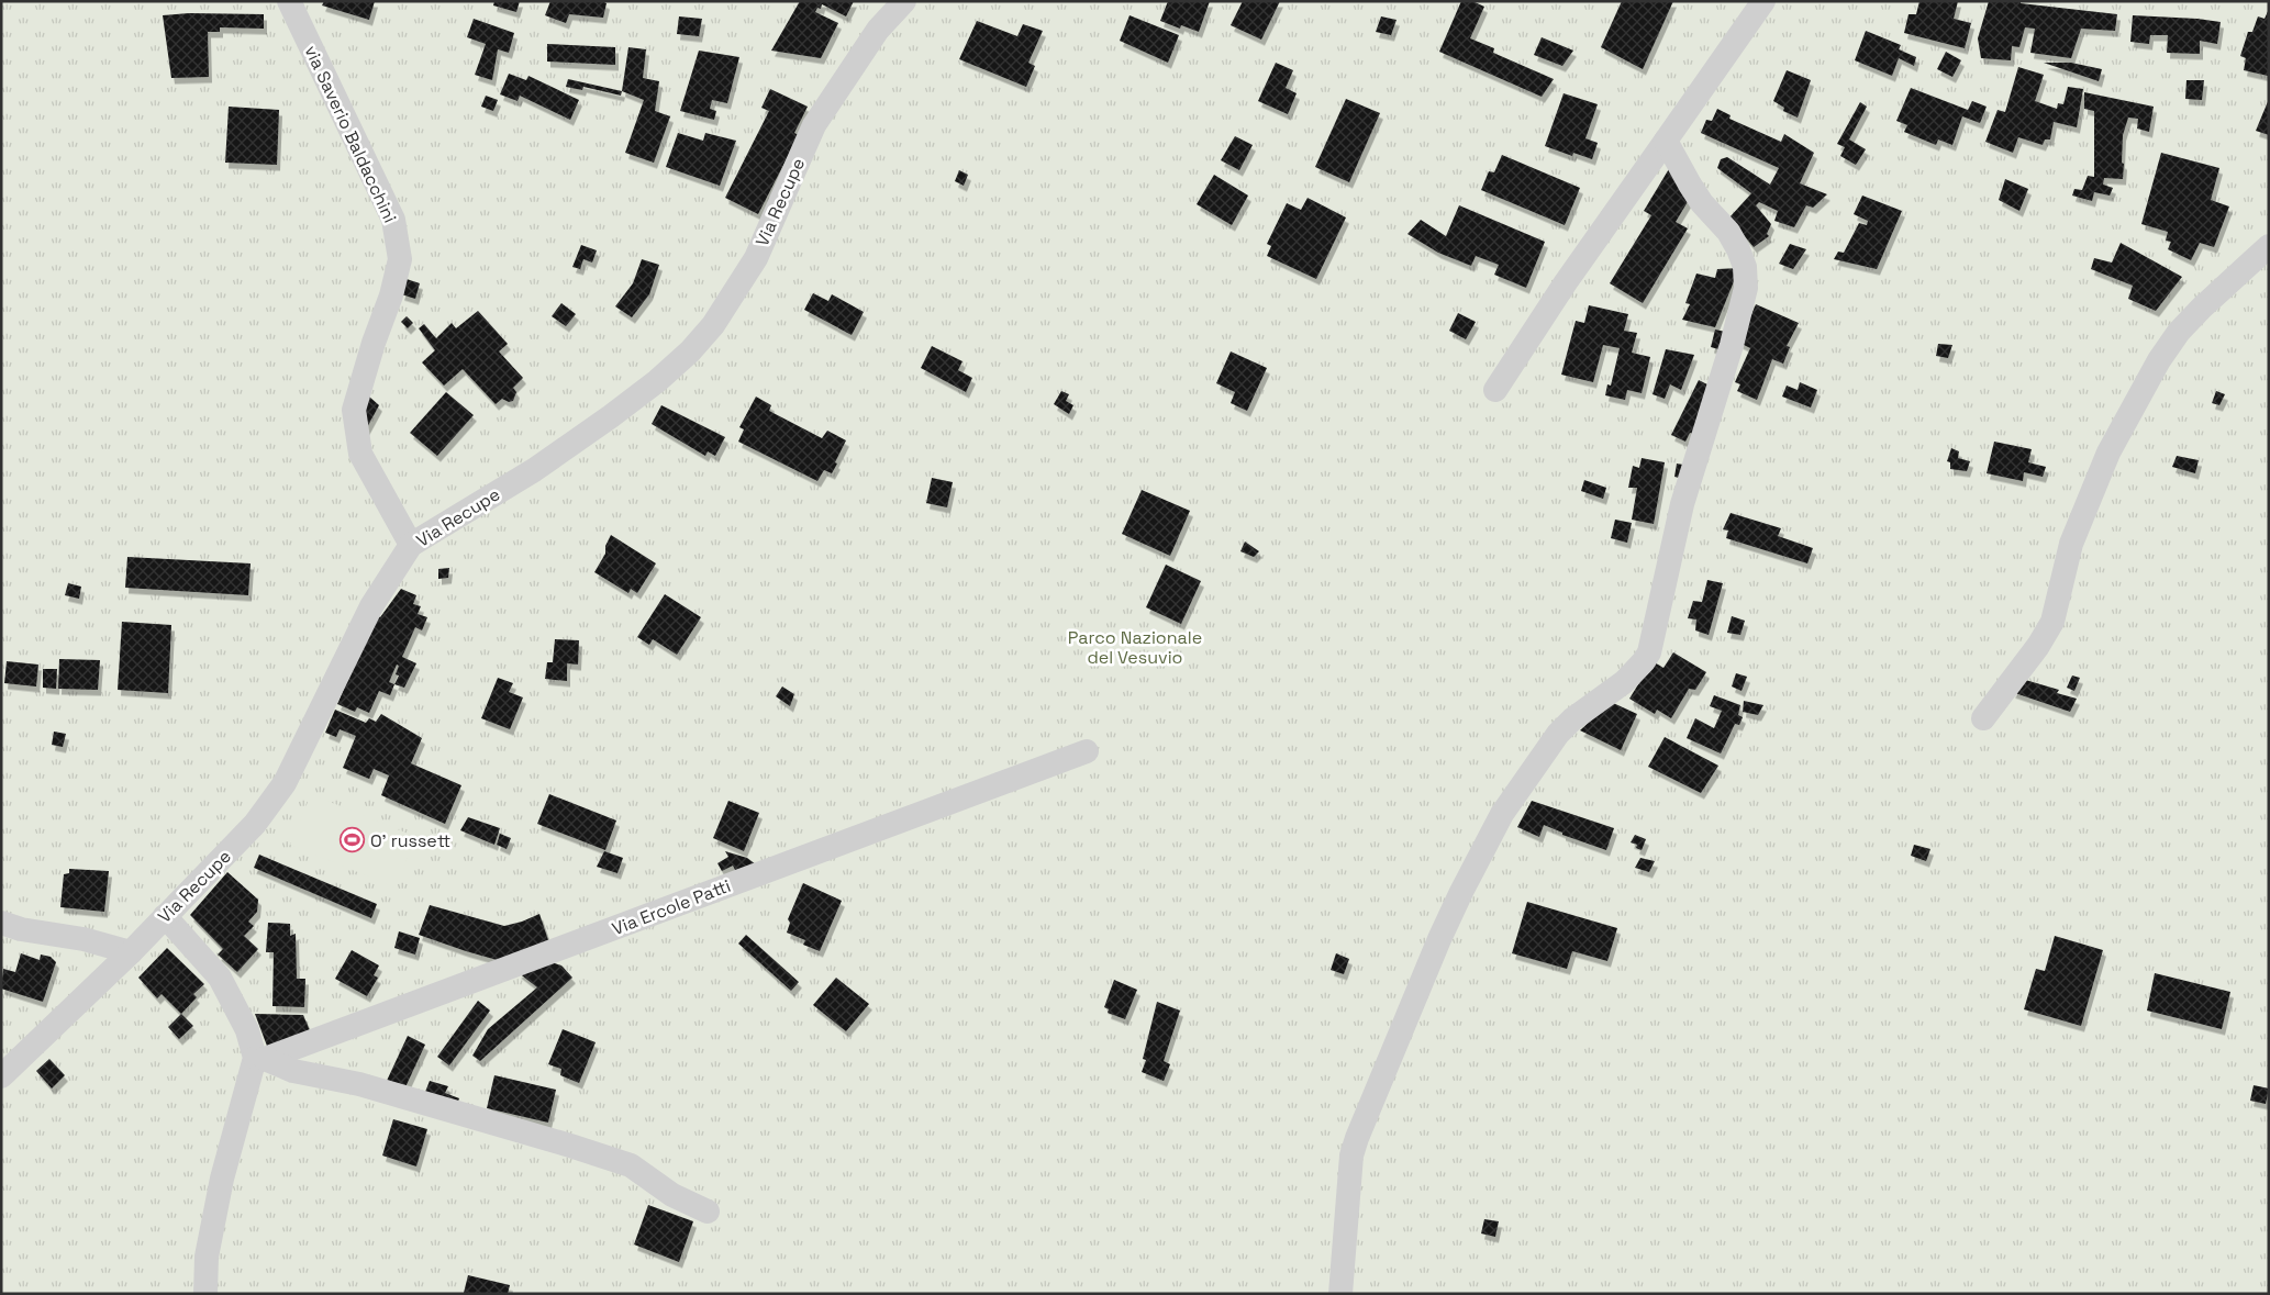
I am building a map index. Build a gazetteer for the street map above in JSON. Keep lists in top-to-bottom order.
{
  "streets": {
    "street": ["via Saverio Baldacchini", "Via Recupe", "Via Ercole Patti"]
  },
  "crossings": [
    ["via Saverio Baldacchini", "Via Recupe"]
  ],
  "parks": ["Parco Nazionale del Vesuvio"],
  "places": {
    "sports": ["O' russett"]
  }
}
